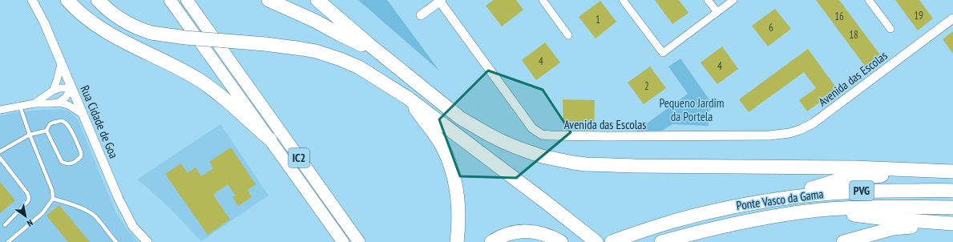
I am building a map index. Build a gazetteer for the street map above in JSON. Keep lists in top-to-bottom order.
{
  "streets": {
    "highway": ["IC2", "PVG", "Ponte Vasco da Gama"],
    "street": ["Avenida das Escolas", "Rua Cidade de Goa"]
  },
  "parks": ["Pequeno Jardim da Portela"],
  "house_numbers": [
    "19",
    "16",
    "1",
    "6",
    "18",
    "4",
    "4",
    "2"
  ],
  "north": "bottom right"
}
